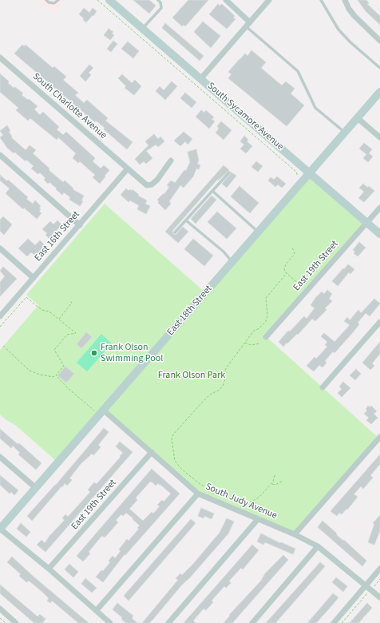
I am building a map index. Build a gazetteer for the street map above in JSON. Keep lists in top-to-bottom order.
{
  "streets": {
    "street": [
      "South Charlotte Avenue",
      "South Sycamore Avenue",
      "East 16th Street",
      "East 19th Street",
      "East 18th Street",
      "South Judy Avenue"
    ]
  },
  "crossings": [
    ["South Charlotte Avenue", "East 16th Street"],
    ["South Sycamore Avenue", "East 19th Street"],
    ["South Sycamore Avenue", "East 18th Street"],
    ["East 19th Street", "South Judy Avenue"],
    ["East 18th Street", "South Judy Avenue"]
  ],
  "parks": ["Frank Olson Park"],
  "places": ["Frank Olson Swimming Pool"]
}
